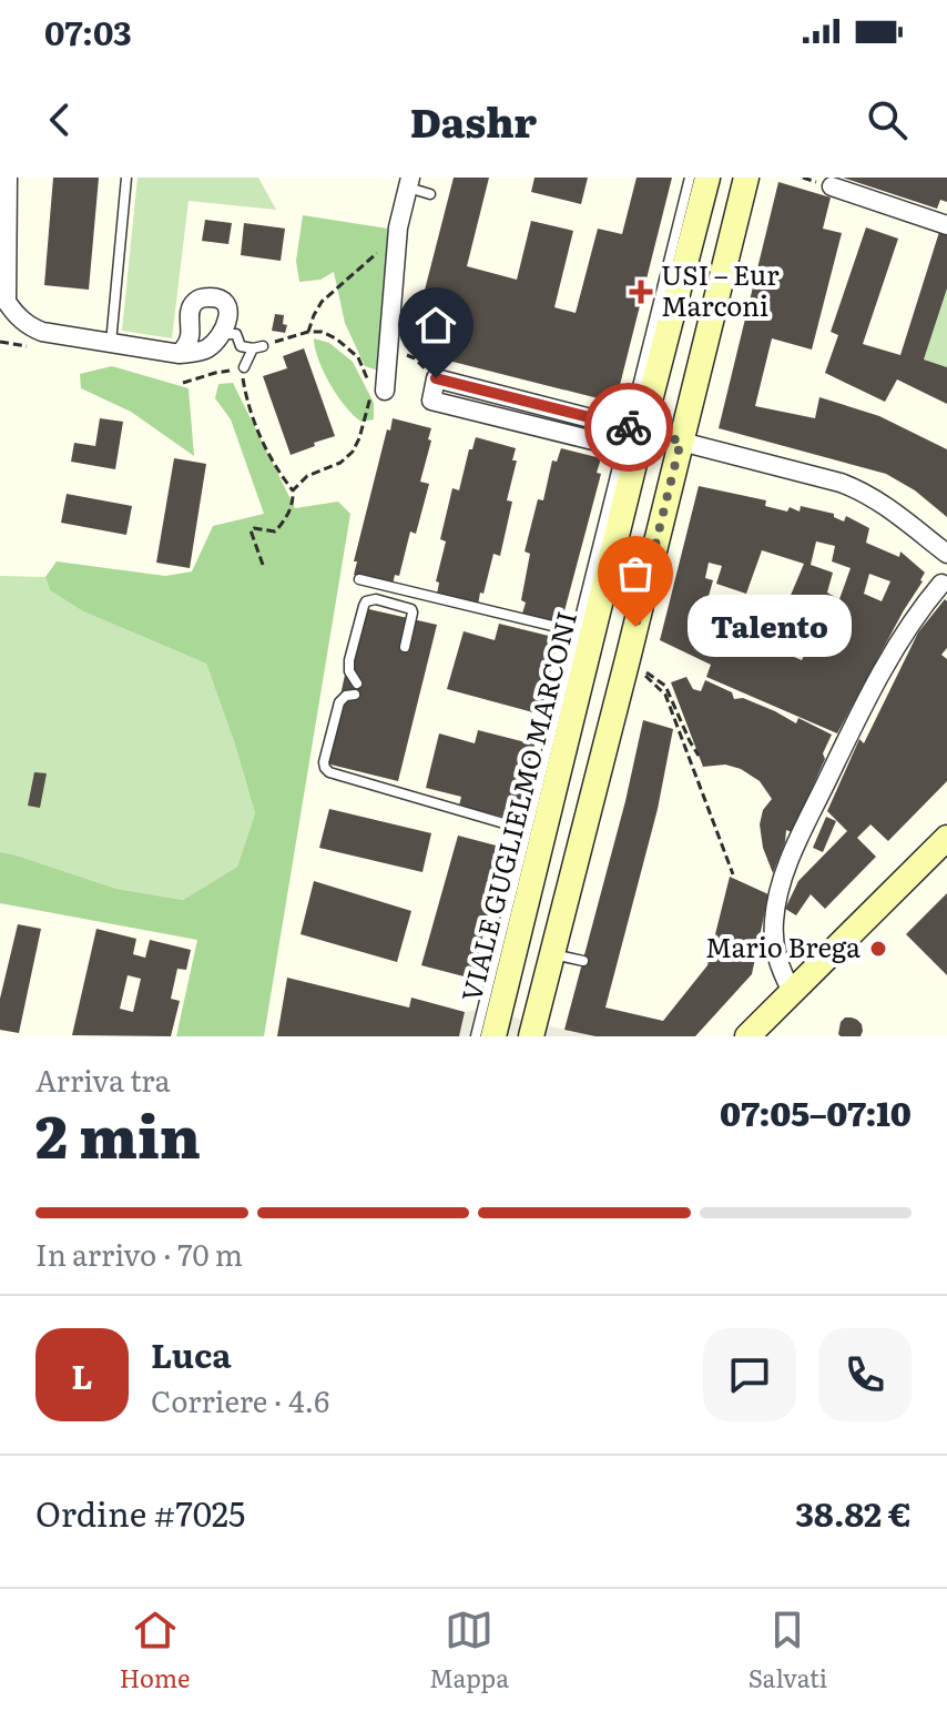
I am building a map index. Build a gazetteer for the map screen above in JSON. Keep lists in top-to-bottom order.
{
  "streets": {
    "main road": ["VIALE GUGLIELMO MARCONI"]
  },
  "places": {
    "health": ["USI – Eur Marconi"],
    "other": ["Talento", "Mario Brega"]
  },
  "page": {
    "status": "07:03",
    "header": "Dashr",
    "bubble": "Talento",
    "heading": ["2 min", "Arriva tra", "07:05–07:10"],
    "panel": [
      "Luca",
      "Corriere · 4.6",
      "Ordine #7025",
      "38.82 €"
    ],
    "bar": "In arrivo · 70 m",
    "round": "L",
    "tabs": ["Home", "Mappa", "Salvati"]
  }
}
